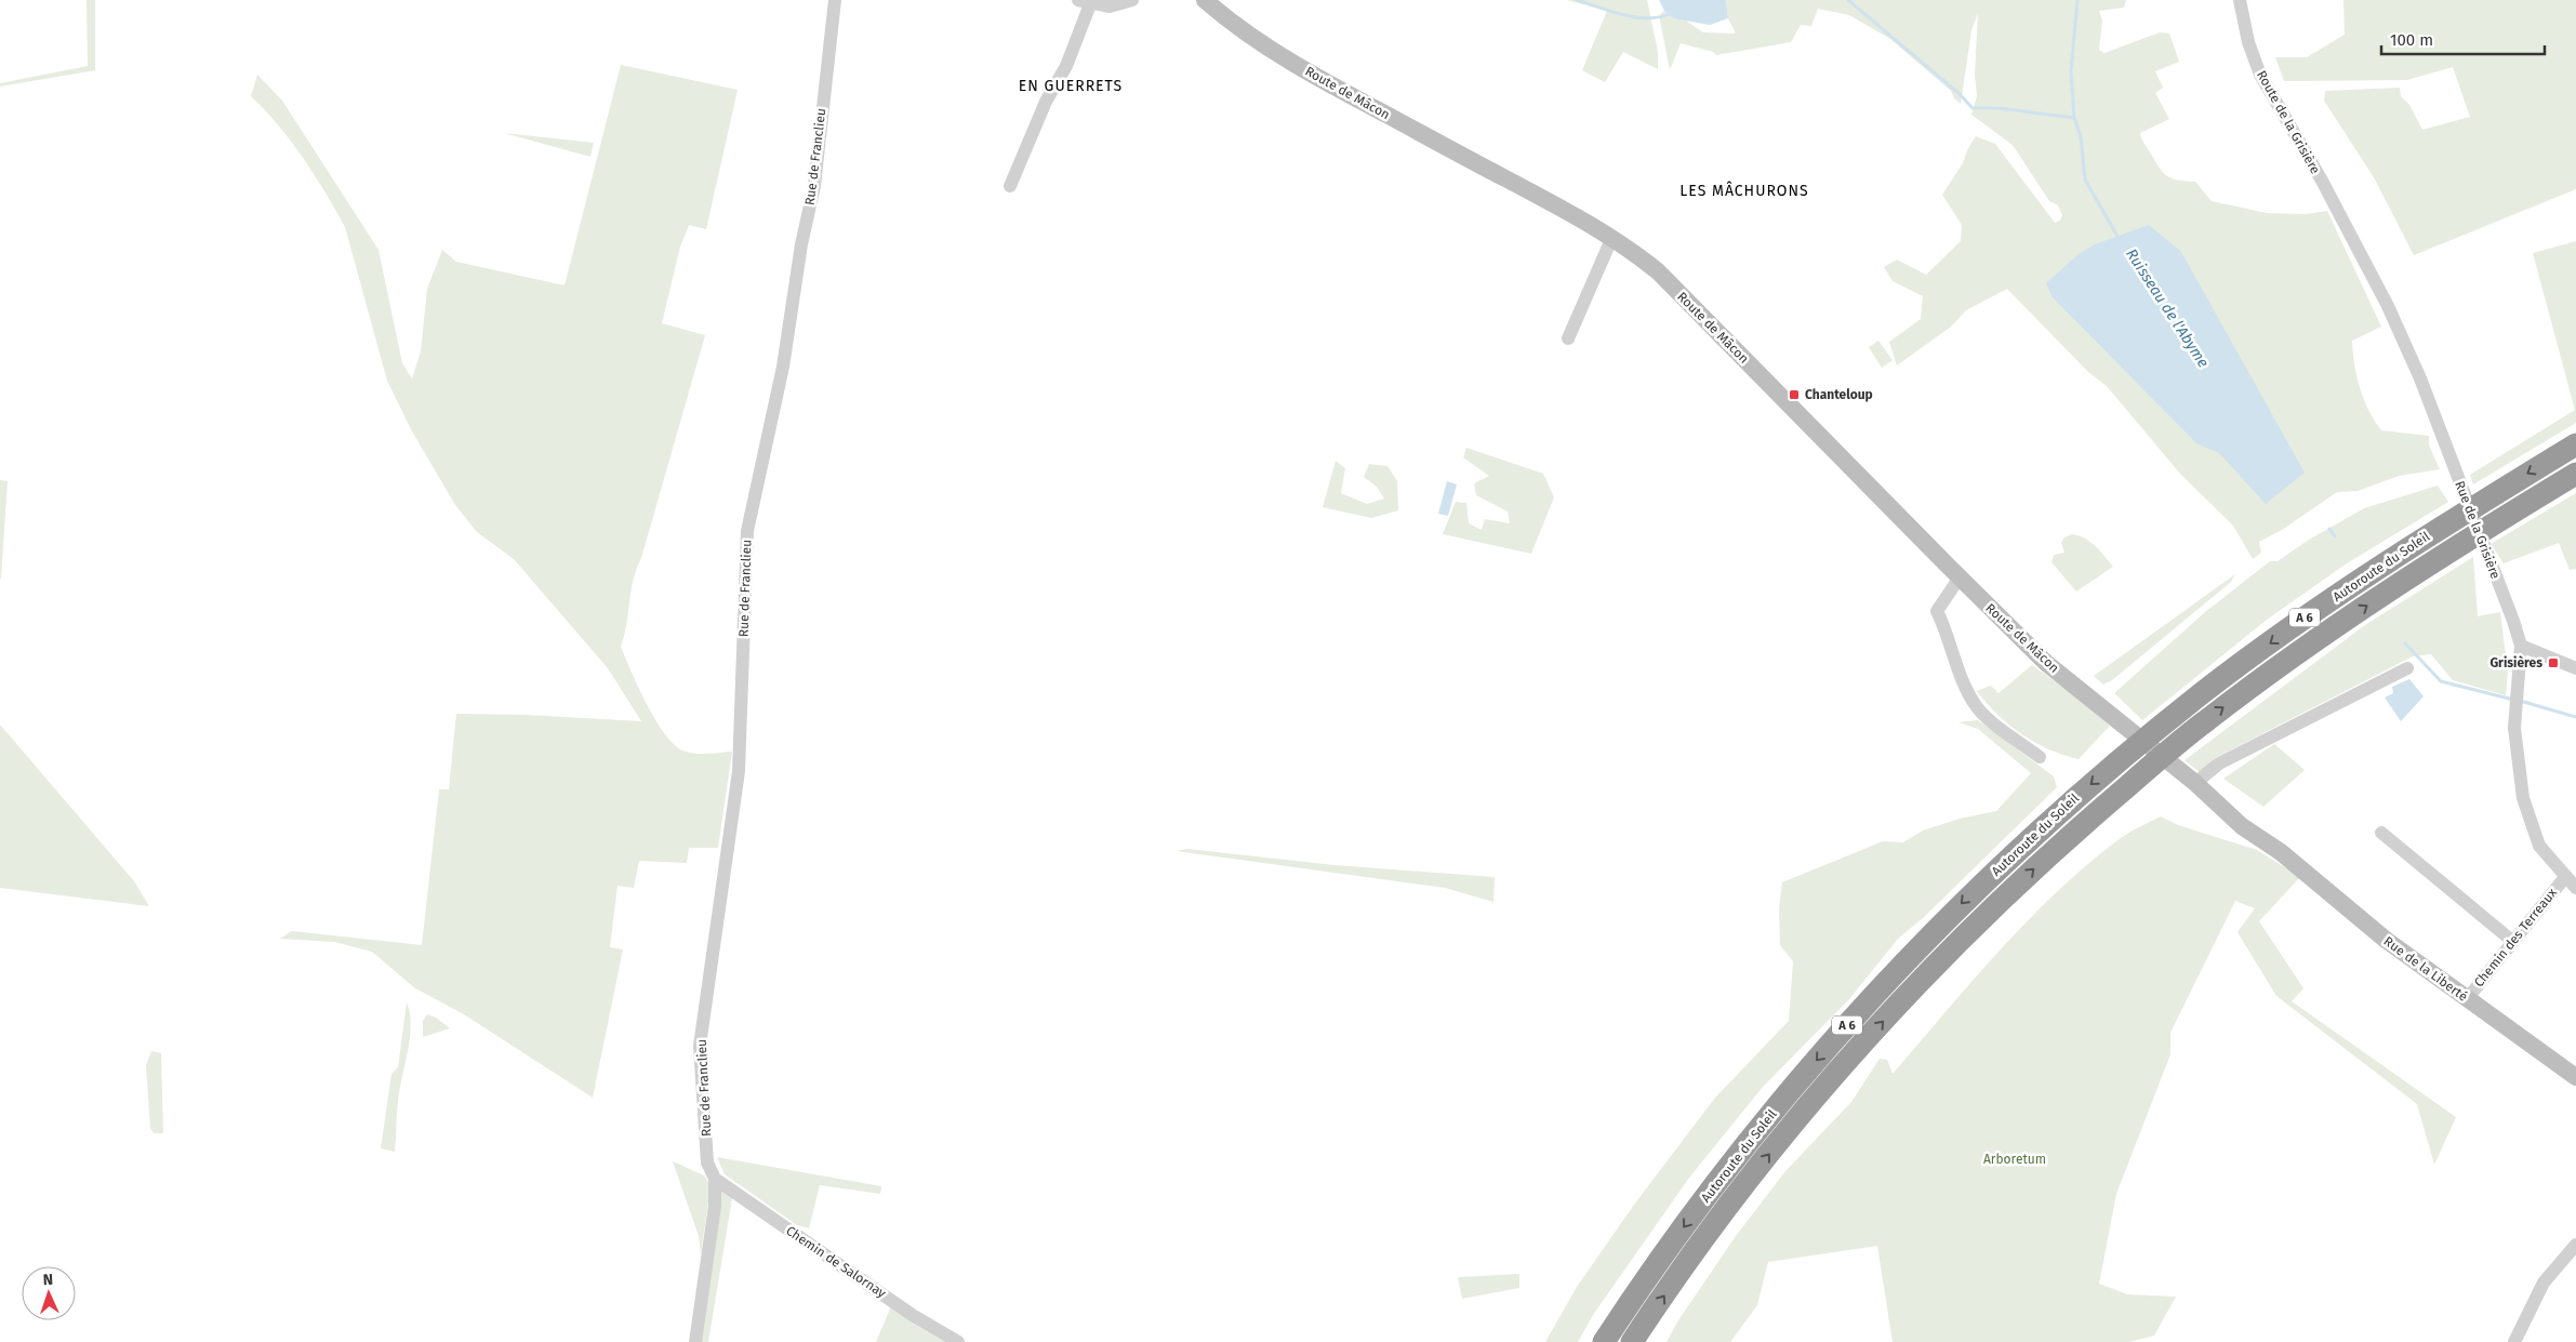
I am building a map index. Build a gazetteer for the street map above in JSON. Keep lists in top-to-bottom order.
{
  "streets": {
    "highway": ["Autoroute du Soleil", "A 6"],
    "street": [
      "Route de Mâcon",
      "Route de la Grisière",
      "Rue de Franclieu",
      "Rue de la Grisière",
      "Chemin des Terreaux",
      "Rue de la Liberté",
      "Chemin de Salornay"
    ]
  },
  "crossings": [
    ["Route de Mâcon", "Autoroute du Soleil"],
    ["Route de Mâcon", "Rue de la Liberté"],
    ["Route de la Grisière", "Rue de la Grisière"],
    ["Rue de Franclieu", "Chemin de Salornay"],
    ["Rue de la Grisière", "Chemin des Terreaux"],
    ["Autoroute du Soleil", "Rue de la Liberté"],
    ["Chemin des Terreaux", "Rue de la Liberté"]
  ],
  "districts": ["EN GUERRETS", "LES MÂCHURONS"],
  "water": ["Ruisseau de l'Abyme"],
  "parks": ["Arboretum"],
  "places": {
    "transit": ["Chanteloup", "Grisières"]
  },
  "scale_bar": "100 m",
  "north": "top"
}
